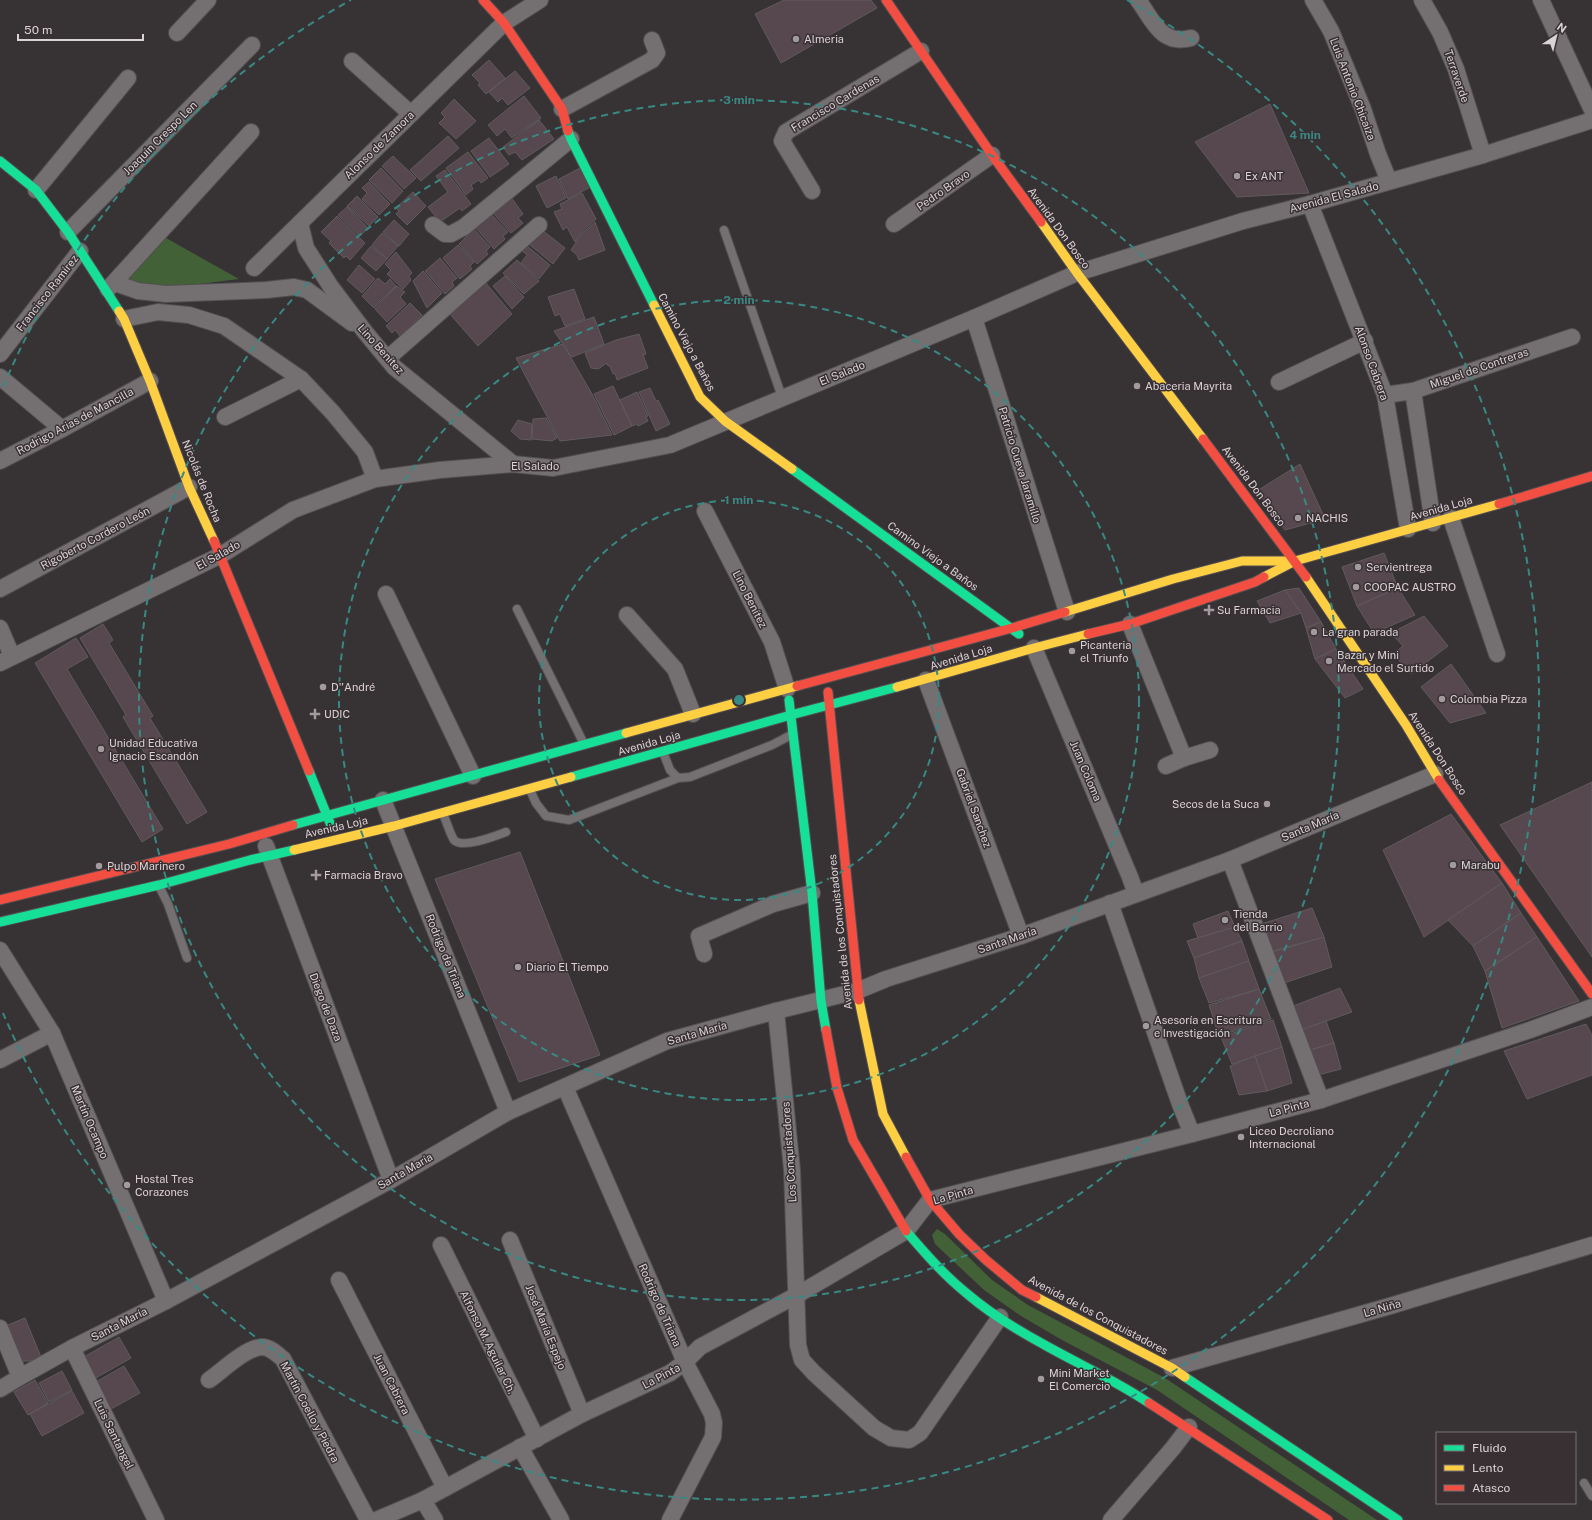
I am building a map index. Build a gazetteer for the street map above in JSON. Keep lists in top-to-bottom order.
{
  "streets": {
    "main road": [
      "Avenida Don Bosco",
      "Camino Viejo a Baños",
      "Nicolás de Rocha",
      "Avenida Loja",
      "Avenida de los Conquistadores"
    ],
    "street": [
      "Terraverde",
      "Luis Antonio Chicaiza",
      "Francisco Cardenas",
      "Joaquín Crespo Len",
      "Alonso de Zamora",
      "Pedro Bravo",
      "Avenida El Salado",
      "Francisco Ramírez",
      "Lino Benítez",
      "Alonso Cabrera",
      "Miguel de Contreras",
      "El Salado",
      "Rodrigo Arias de Mancilla",
      "Patricio Cueva Jaramillo",
      "Rigoberto Cordero León",
      "Juan Coloma",
      "Gabriel Sanchez",
      "Santa María",
      "Rodrigo de Triana",
      "Diego de Daza",
      "La Pinta",
      "Martín Ocampo",
      "Los Conquistadores",
      "La Niña",
      "José María Espejo",
      "Alfonso M. Aguilar Ch.",
      "Juan Cabrera",
      "Martín Coello y Piedra",
      "Luis Santangel"
    ]
  },
  "crossings": [
    ["Terraverde", "Avenida El Salado"],
    ["Luis Antonio Chicaiza", "Avenida El Salado"],
    ["Francisco Cardenas", "Avenida Don Bosco"],
    ["Joaquín Crespo Len", "Nicolás de Rocha"],
    ["Alonso de Zamora", "Camino Viejo a Baños"],
    ["Alonso de Zamora", "Lino Benítez"],
    ["Pedro Bravo", "Avenida Don Bosco"],
    ["Avenida El Salado", "Avenida Don Bosco"],
    ["Avenida El Salado", "Alonso Cabrera"],
    ["Avenida El Salado", "El Salado"],
    ["Avenida Don Bosco", "El Salado"],
    ["Avenida Don Bosco", "Avenida Loja"],
    ["Avenida Don Bosco", "Santa María"],
    ["Francisco Ramírez", "Nicolás de Rocha"],
    ["Camino Viejo a Baños", "El Salado"],
    ["Camino Viejo a Baños", "Avenida Loja"],
    ["Camino Viejo a Baños", "Juan Coloma"],
    ["Lino Benítez", "El Salado"],
    ["Lino Benítez", "Avenida Loja"],
    ["Alonso Cabrera", "Miguel de Contreras"],
    ["Alonso Cabrera", "Avenida Loja"],
    ["El Salado", "Patricio Cueva Jaramillo"],
    ["El Salado", "Nicolás de Rocha"],
    ["Rodrigo Arias de Mancilla", "Nicolás de Rocha"],
    ["Patricio Cueva Jaramillo", "Avenida Loja"],
    ["Nicolás de Rocha", "Avenida Loja"],
    ["Nicolás de Rocha", "Rigoberto Cordero León"],
    ["Avenida Loja", "Juan Coloma"],
    ["Avenida Loja", "Gabriel Sanchez"],
    ["Avenida Loja", "Avenida de los Conquistadores"],
    ["Avenida Loja", "Rodrigo de Triana"],
    ["Avenida Loja", "Diego de Daza"],
    ["Juan Coloma", "Santa María"],
    ["Gabriel Sanchez", "Santa María"],
    ["Santa María", "Avenida de los Conquistadores"],
    ["Santa María", "Rodrigo de Triana"],
    ["Santa María", "Diego de Daza"],
    ["Santa María", "Martín Ocampo"],
    ["Santa María", "Los Conquistadores"],
    ["Santa María", "Luis Santangel"],
    ["Avenida de los Conquistadores", "La Pinta"],
    ["Avenida de los Conquistadores", "La Niña"],
    ["Rodrigo de Triana", "La Pinta"],
    ["La Pinta", "Los Conquistadores"],
    ["La Pinta", "José María Espejo"],
    ["La Pinta", "Alfonso M. Aguilar Ch."],
    ["La Pinta", "Juan Cabrera"]
  ],
  "places": {
    "other": [
      "Almeria",
      "Ex ANT",
      "Abaceria Mayrita",
      "NACHIS",
      "Servientrega",
      "COOPAC AUSTRO",
      "La gran parada",
      "Picanteria el Triunfo",
      "Bazar y Mini Mercado el Surtido",
      "D''André",
      "Colombia Pizza",
      "Unidad Educativa Ignacio Escandón",
      "Secos de la Suca",
      "Marabu",
      "Pulpo Marinero",
      "Tienda del Barrio",
      "Diario El Tiempo",
      "Asesoría en Escritura e Investigación",
      "Liceo Decroliano Internacional",
      "Hostal Tres Corazones",
      "Mini Market El Comercio"
    ],
    "health": ["Su Farmacia", "UDIC", "Farmacia Bravo"]
  },
  "legend": ["Fluido", "Lento", "Atasco"],
  "scale_bar": "50 m",
  "north": "top right",
  "rings": [
    "3 min",
    "4 min",
    "2 min",
    "1 min"
  ]
}
